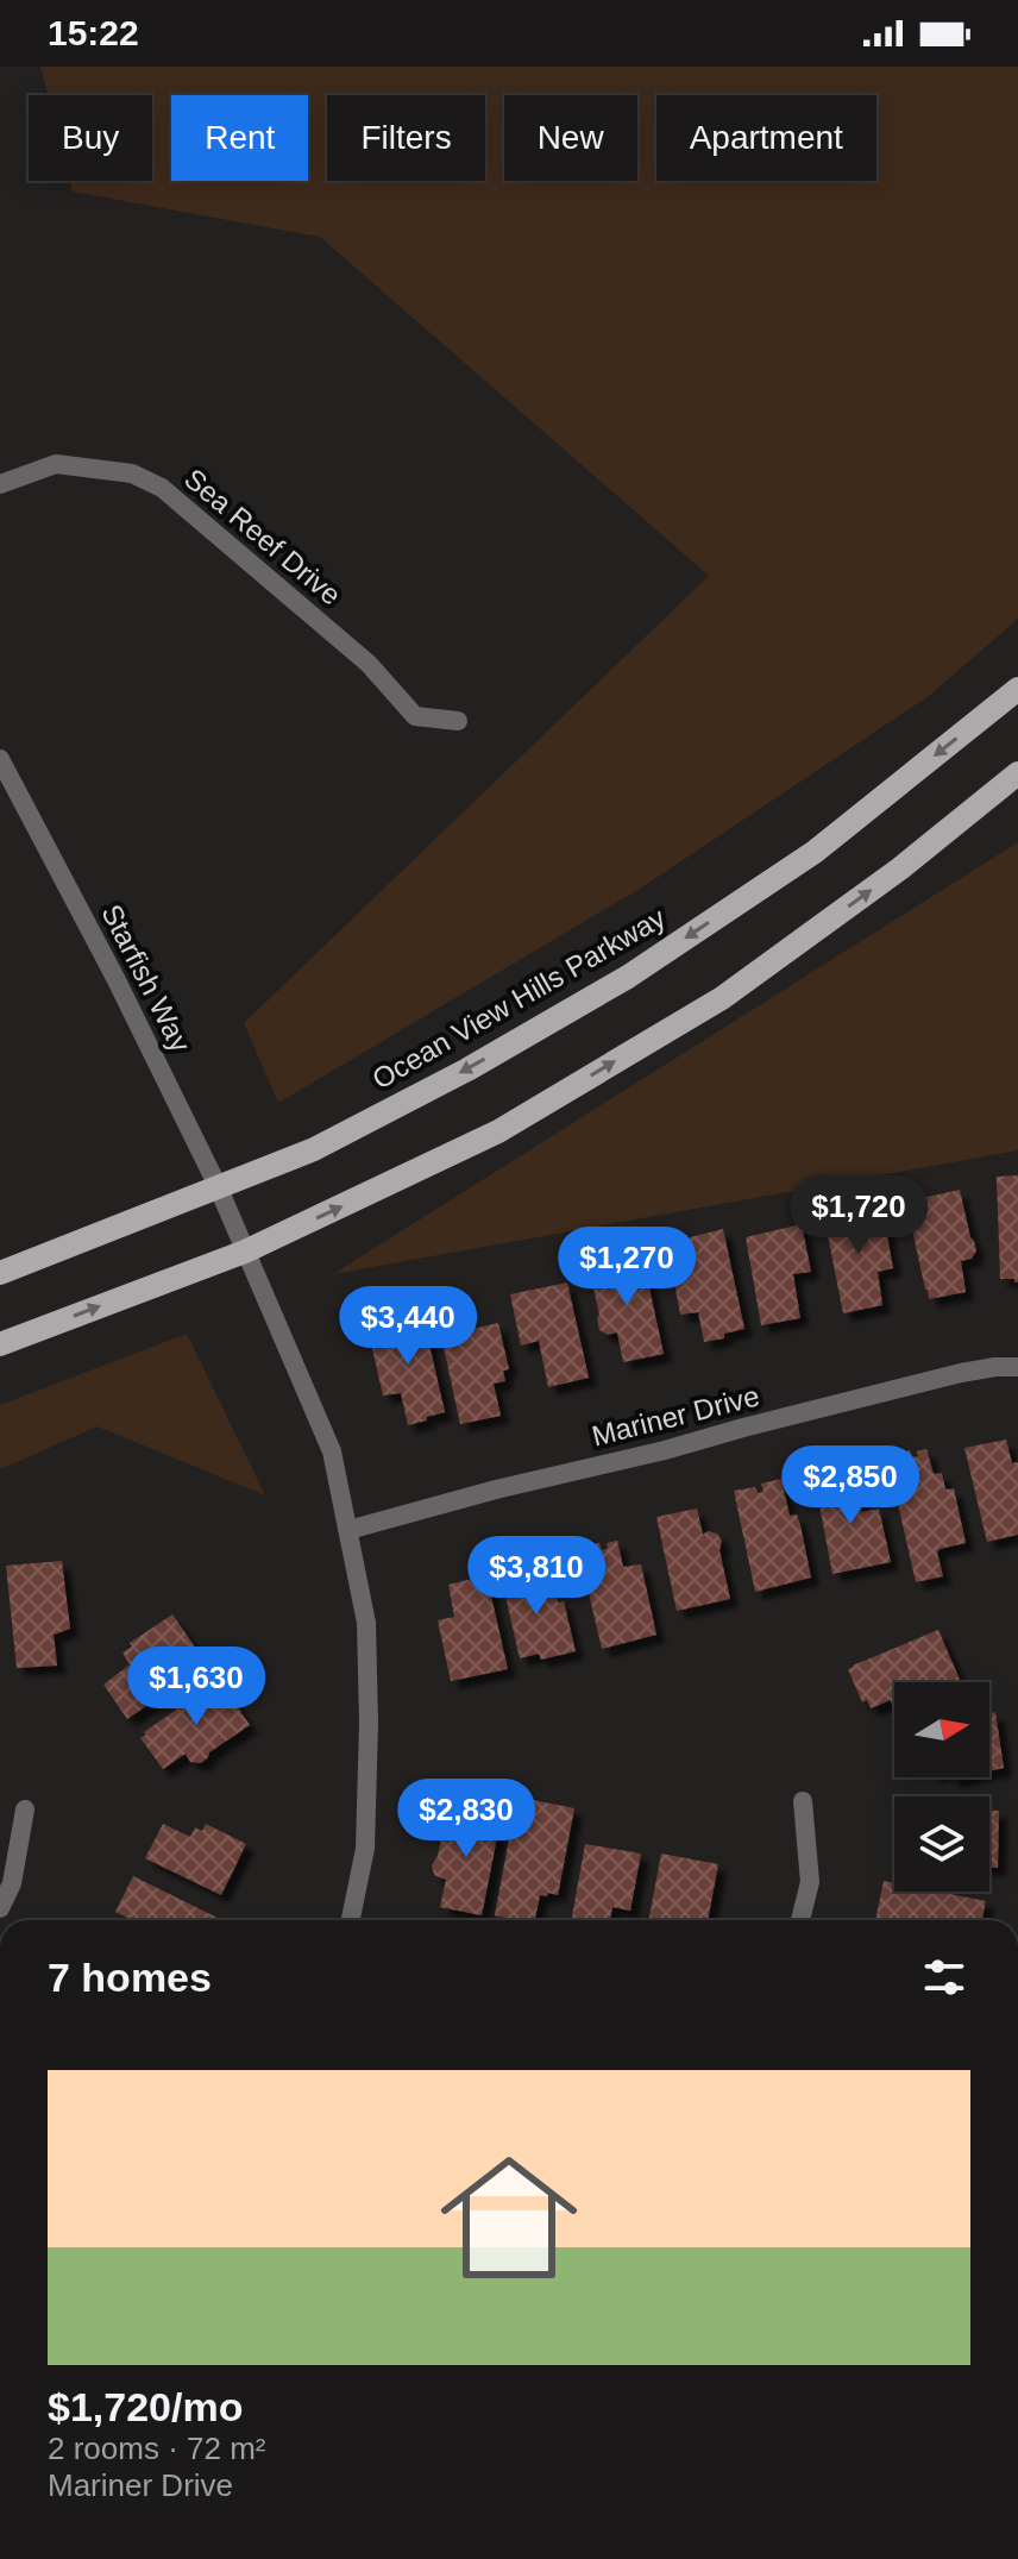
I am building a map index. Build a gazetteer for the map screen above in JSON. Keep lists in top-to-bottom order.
{
  "streets": {
    "main road": ["Ocean View Hills Parkway"],
    "street": ["Sea Reef Drive", "Starfish Way", "Mariner Drive"]
  },
  "crossings": [
    ["Starfish Way", "Ocean View Hills Parkway"],
    ["Starfish Way", "Mariner Drive"]
  ],
  "north": "right",
  "page": {
    "status": "15:22",
    "chip": [
      "Buy",
      "Rent",
      "Filters",
      "New",
      "Apartment"
    ],
    "price": [
      "$1,720",
      "$1,270",
      "$3,440",
      "$2,850",
      "$3,810",
      "$1,630",
      "$2,830"
    ],
    "heading": "7 homes",
    "list": [
      {
        "name": "$1,720/mo",
        "note": "2 rooms · 72 m² · Mariner Drive"
      }
    ]
  }
}
